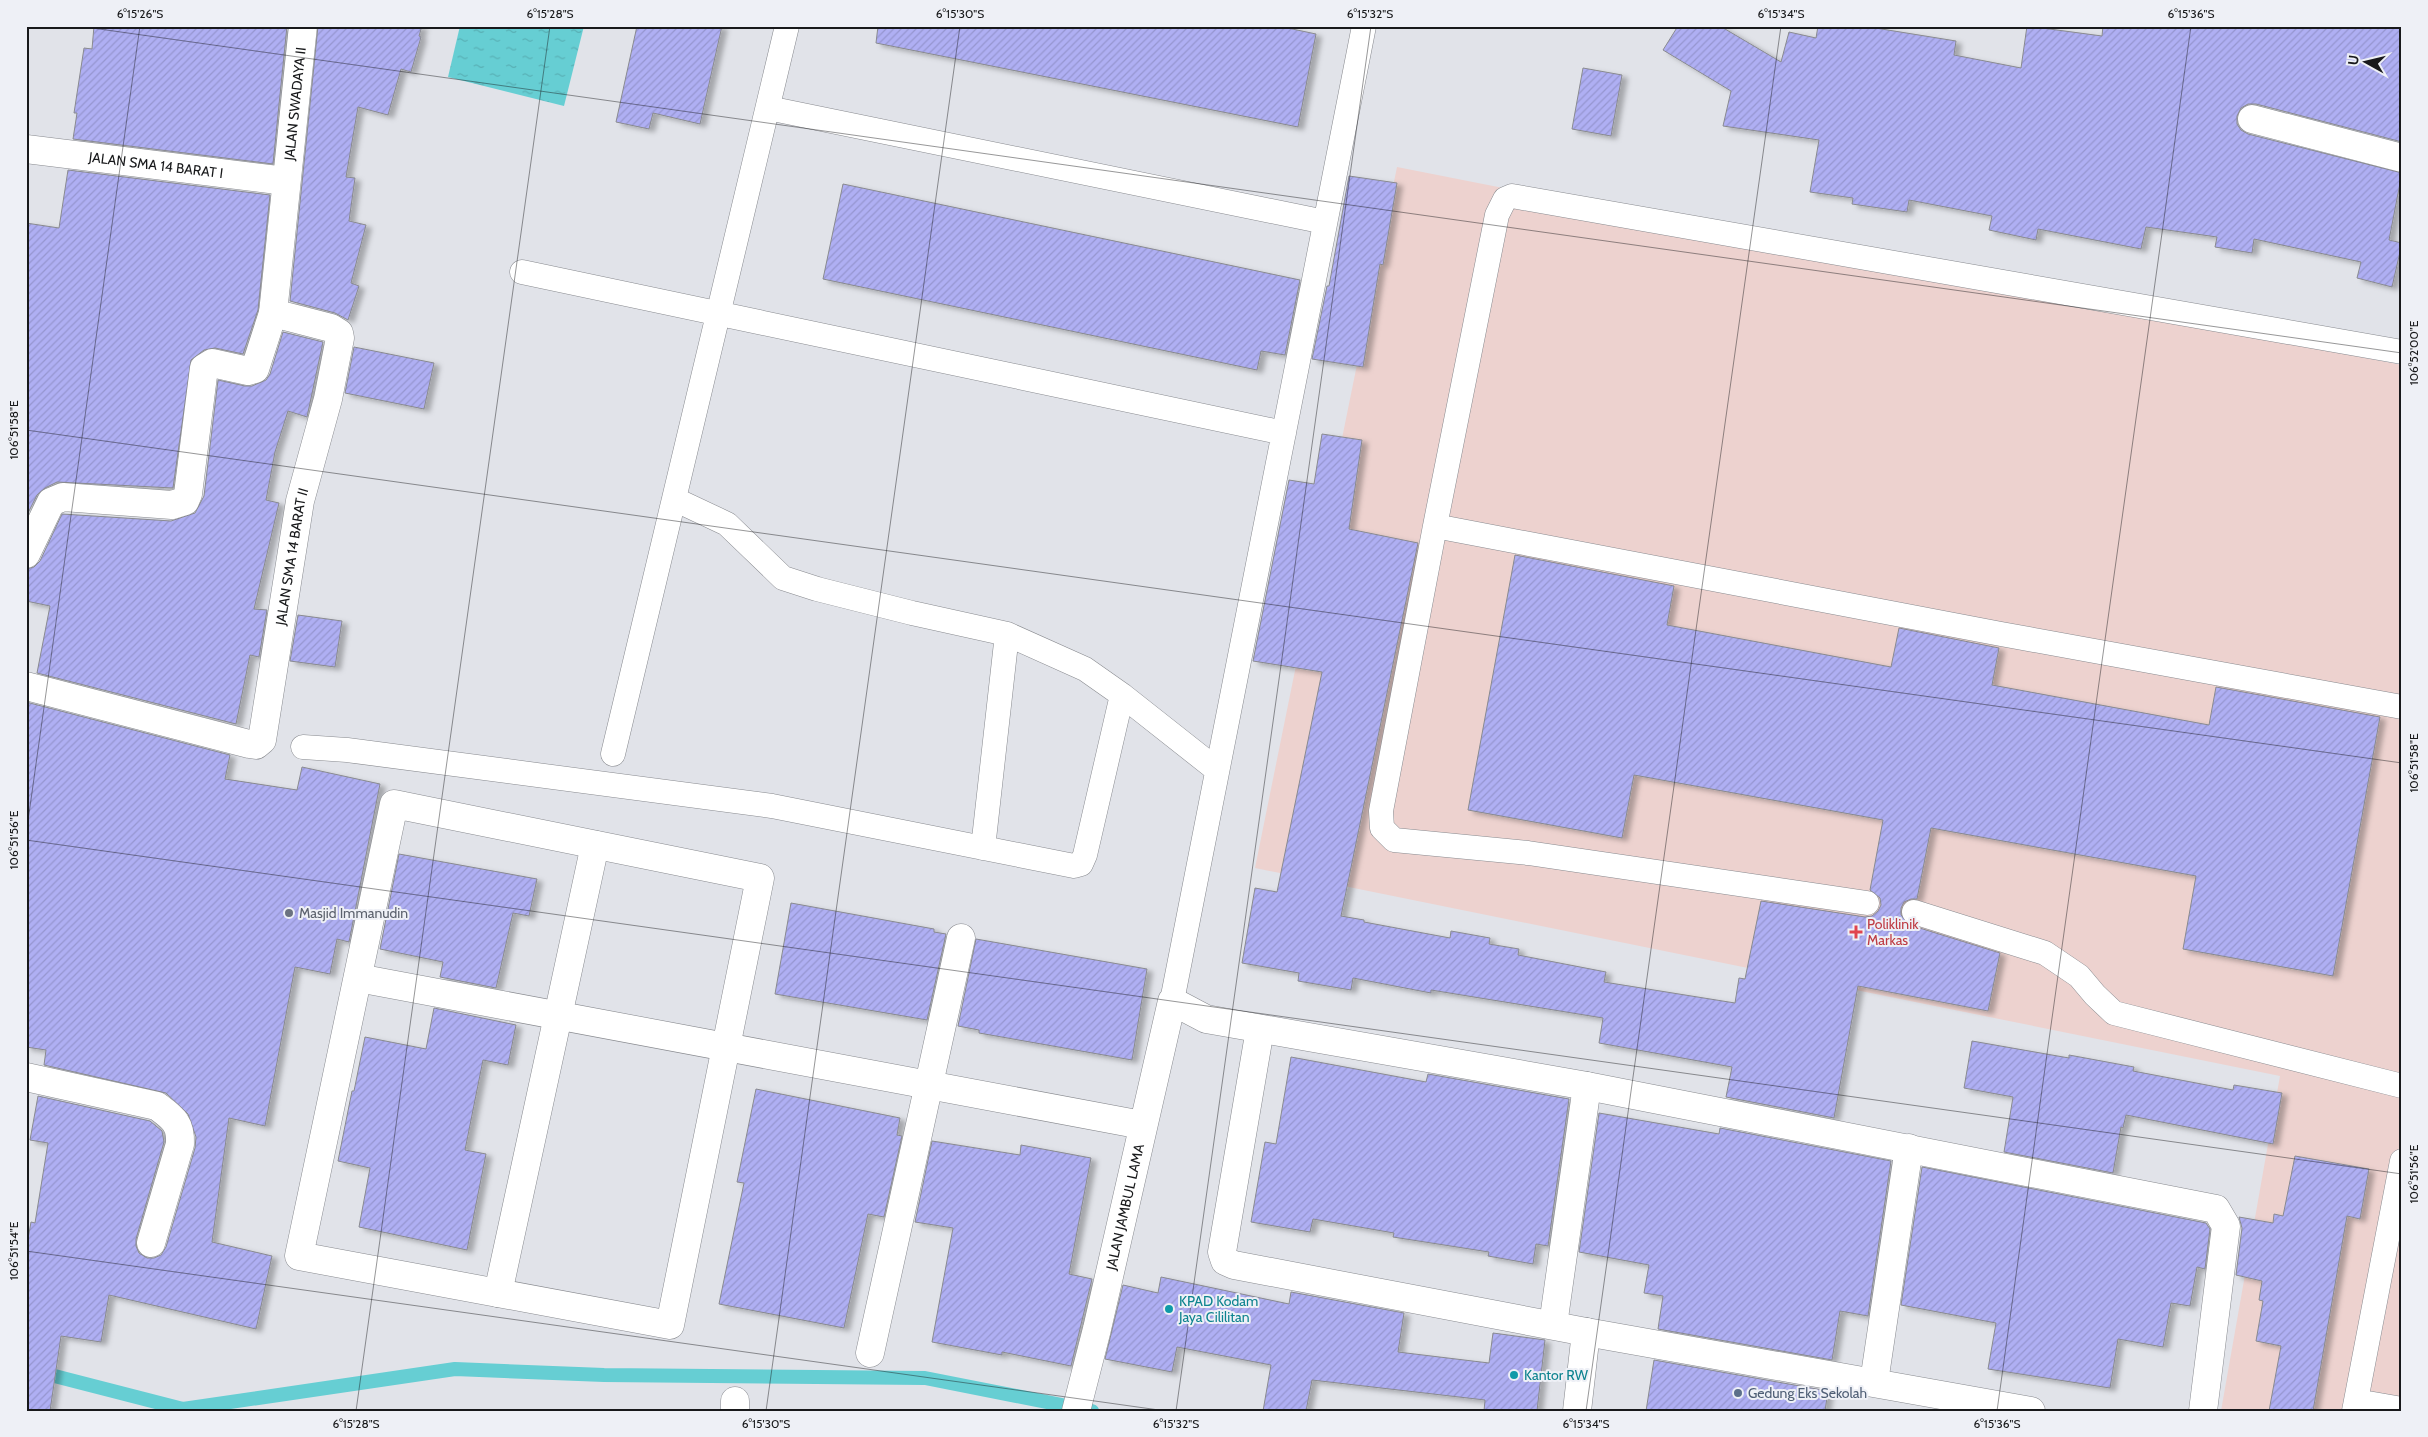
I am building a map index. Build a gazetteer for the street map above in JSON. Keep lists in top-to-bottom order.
{
  "streets": {
    "street": [
      "JALAN SWADAYA II",
      "JALAN SMA 14 BARAT I",
      "JALAN SMA 14 BARAT II",
      "JALAN JAMBUL LAMA"
    ]
  },
  "crossings": [
    ["JALAN SWADAYA II", "JALAN SMA 14 BARAT I"]
  ],
  "places": {
    "other": [
      "Masjid Immanudin",
      "KPAD Kodam Jaya Cililitan",
      "Kantor RW",
      "Gedung Eks Sekolah"
    ],
    "health": ["Poliklinik Markas"]
  },
  "north": "left",
  "coordinates": [
    "6°15'26\"S",
    "6°15'28\"S",
    "6°15'30\"S",
    "6°15'32\"S",
    "6°15'34\"S",
    "6°15'36\"S",
    "106°52'00\"E",
    "106°51'58\"E",
    "106°51'56\"E",
    "106°51'54\"E"
  ]
}
